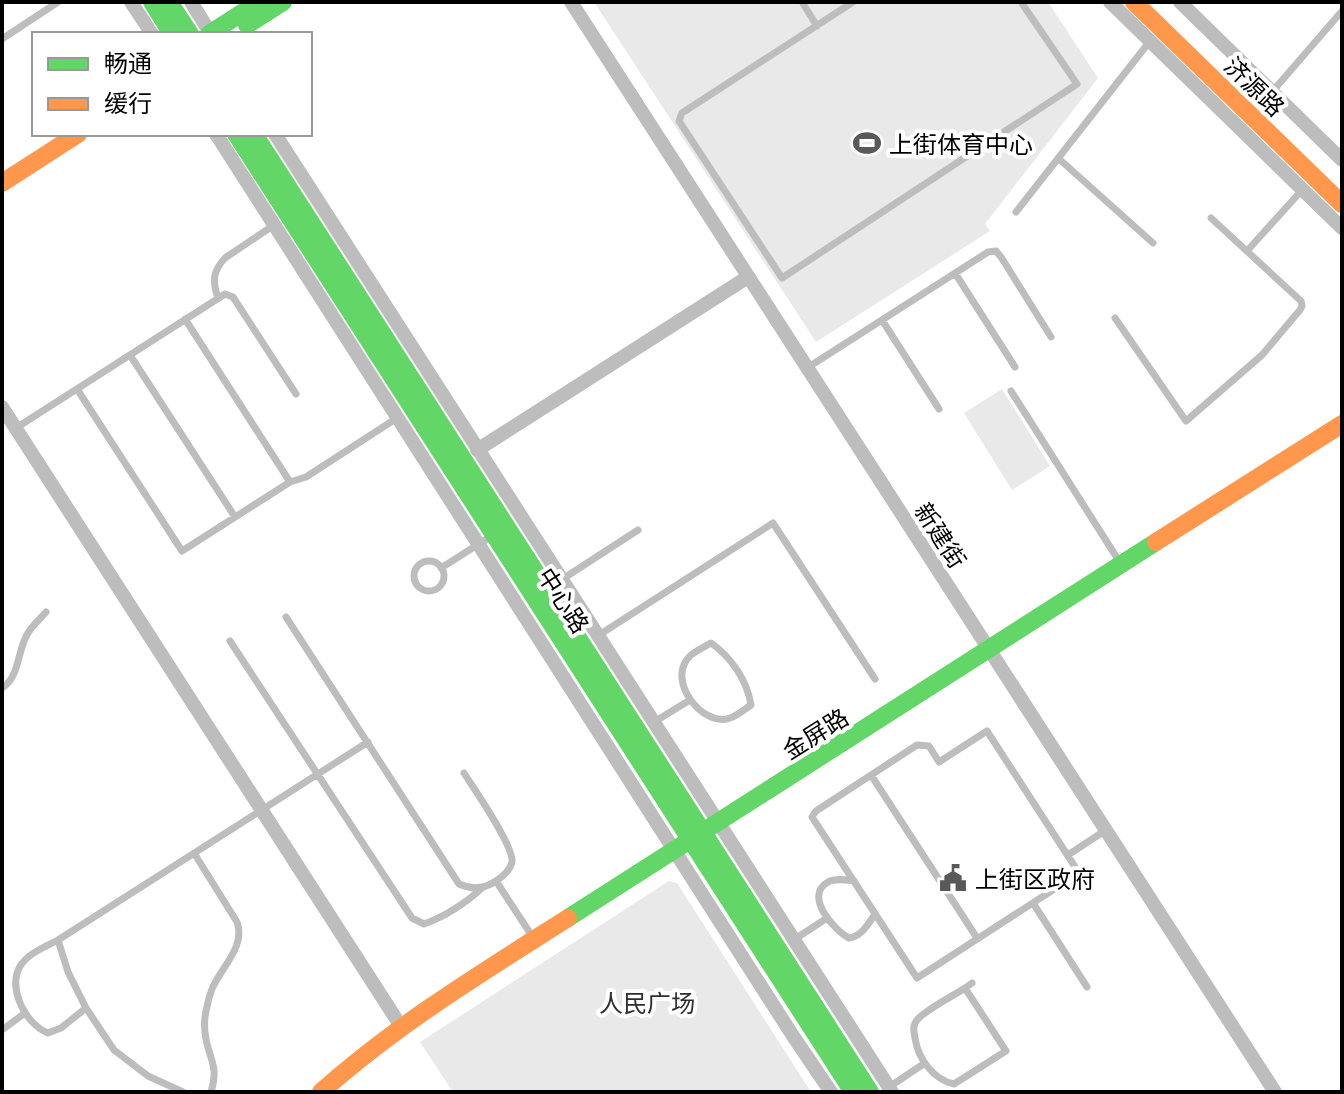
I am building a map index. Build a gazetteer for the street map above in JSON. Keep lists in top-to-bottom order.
{
  "streets": {
    "main road": ["济源路", "中心路", "金屏路"],
    "street": ["新建街"]
  },
  "crossings": [
    ["新建街", "金屏路"],
    ["中心路", "金屏路"]
  ],
  "parks": ["人民广场"],
  "places": {
    "sports": ["上街体育中心"],
    "public building": ["上街区政府"]
  },
  "legend": ["畅通", "缓行"]
}
